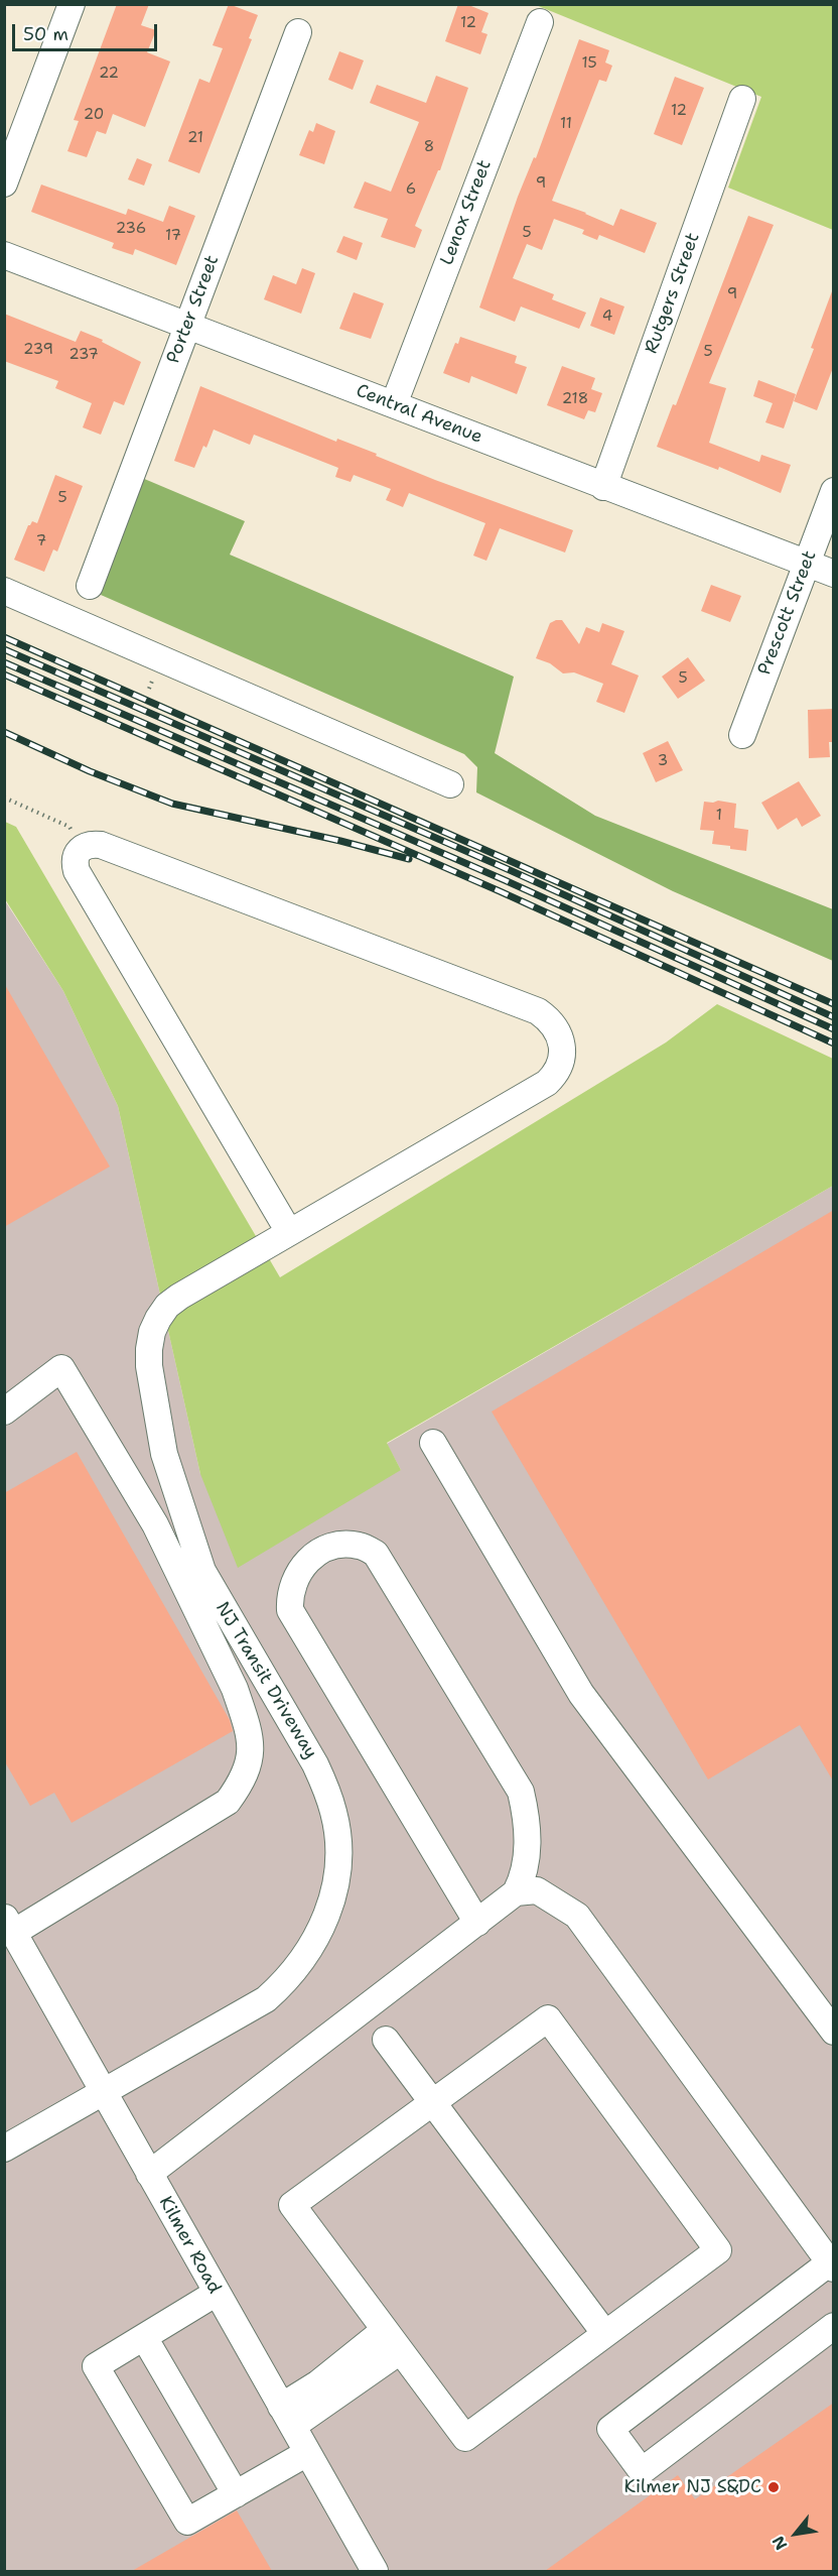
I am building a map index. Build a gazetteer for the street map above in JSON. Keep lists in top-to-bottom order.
{
  "streets": {
    "street": [
      "Lenox Street",
      "Rutgers Street",
      "Porter Street",
      "Central Avenue",
      "Prescott Street",
      "NJ Transit Driveway",
      "Kilmer Road"
    ]
  },
  "crossings": [
    ["Lenox Street", "Central Avenue"],
    ["Rutgers Street", "Central Avenue"],
    ["Porter Street", "Central Avenue"],
    ["Central Avenue", "Prescott Street"],
    ["NJ Transit Driveway", "Kilmer Road"]
  ],
  "places": ["Kilmer NJ S&DC"],
  "house_numbers": [
    "12",
    "15",
    "22",
    "12",
    "20",
    "11",
    "21",
    "8",
    "9",
    "6",
    "236",
    "5",
    "17",
    "9",
    "4",
    "239",
    "5",
    "237",
    "218",
    "5",
    "7",
    "5",
    "3",
    "1"
  ],
  "scale_bar": "50 m",
  "north": "bottom left"
}
